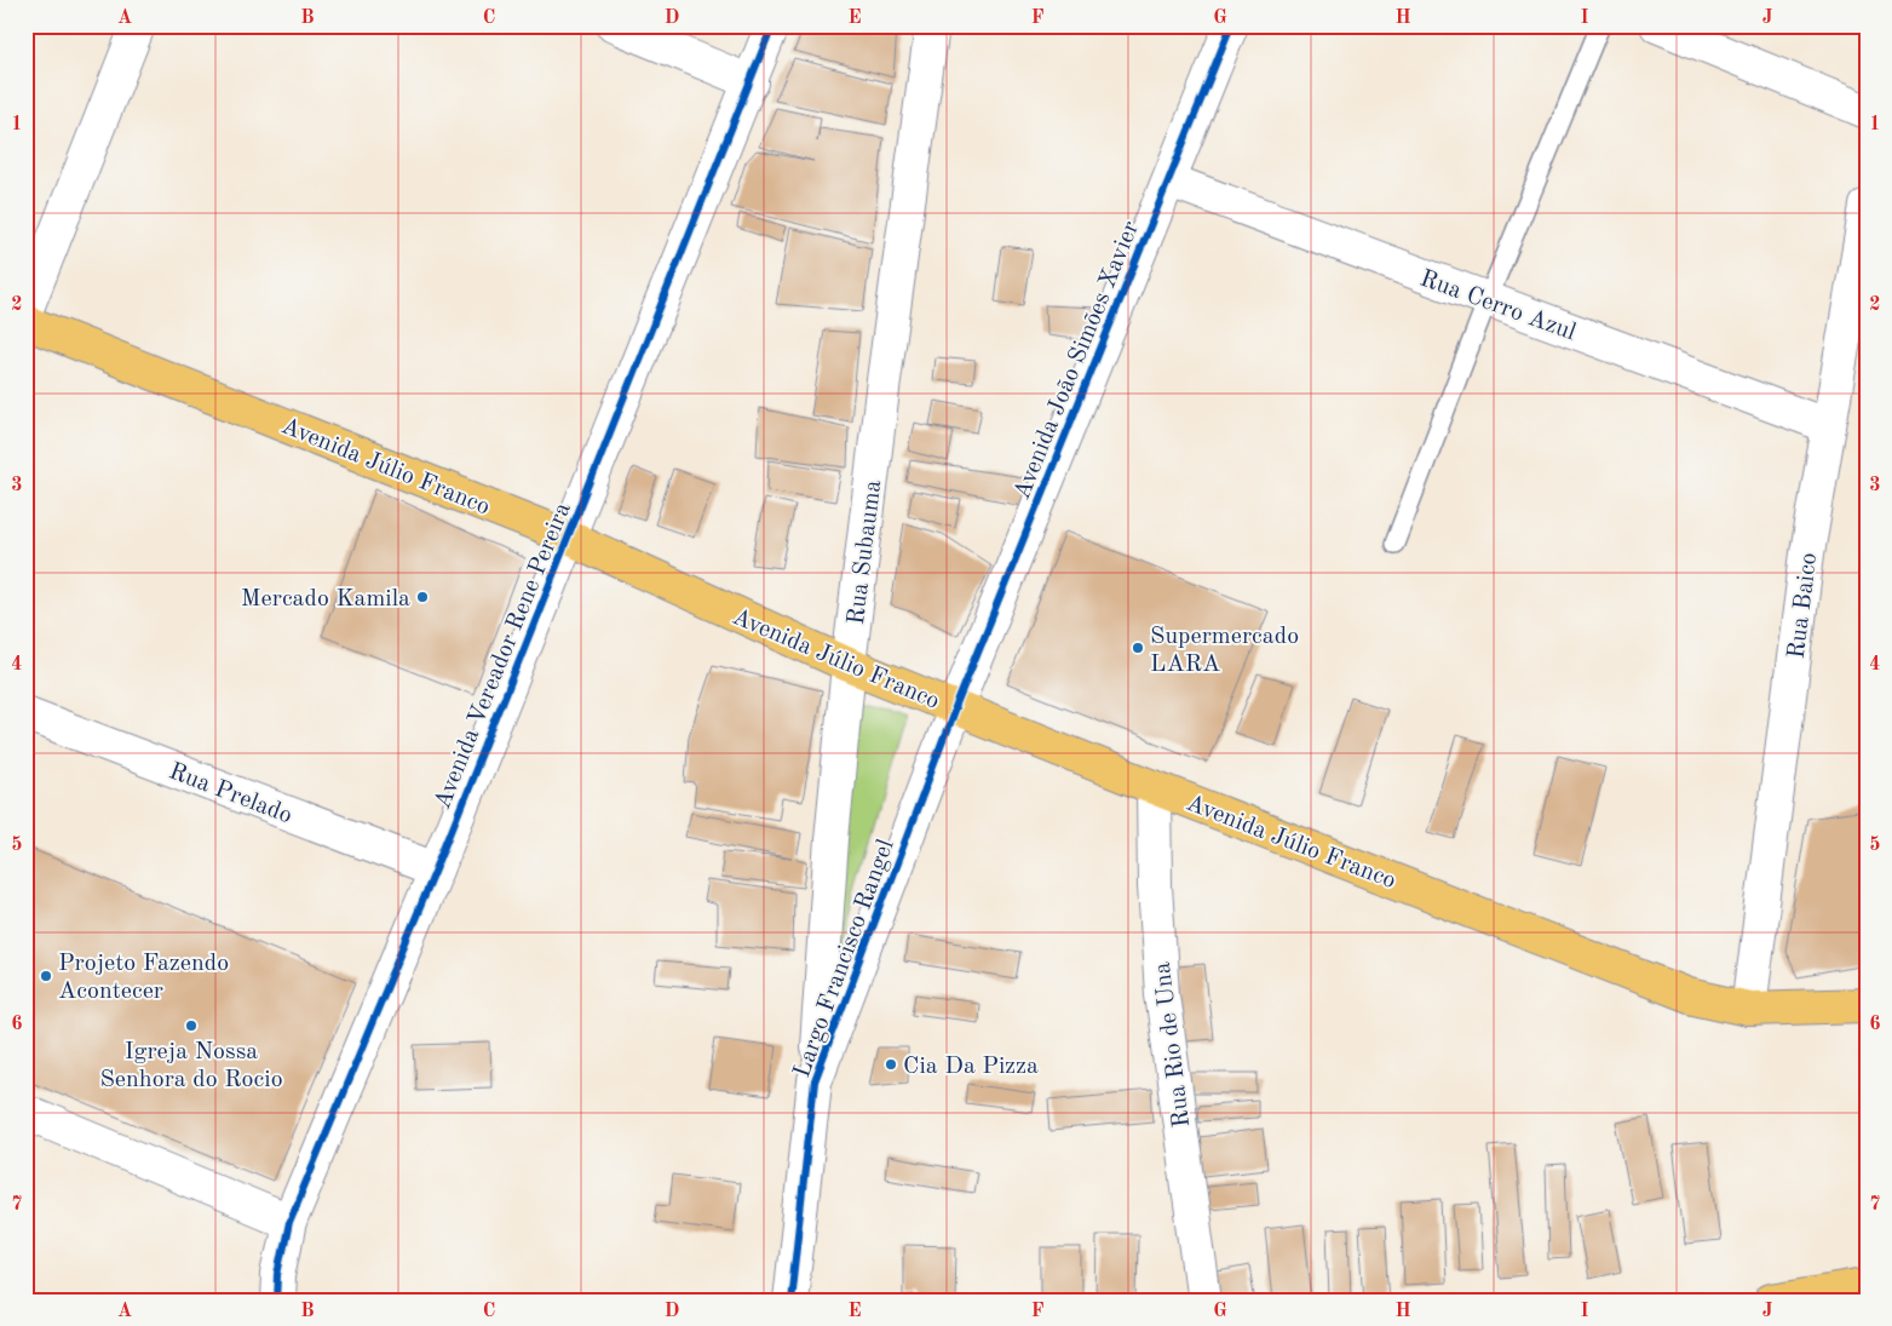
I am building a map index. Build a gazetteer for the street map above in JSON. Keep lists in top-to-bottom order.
{
  "streets": {
    "main road": ["Avenida Júlio Franco"],
    "street": [
      "Rua Cerro Azul",
      "Avenida João Simões Xavier",
      "Rua Subauma",
      "Rua Baico",
      "Avenida Vereador Rene Pereira",
      "Rua Prelado",
      "Largo Francisco Rangel",
      "Rua Rio de Una"
    ]
  },
  "crossings": [
    ["Rua Cerro Azul", "Avenida João Simões Xavier"],
    ["Rua Cerro Azul", "Rua Baico"],
    ["Avenida João Simões Xavier", "Avenida Júlio Franco"],
    ["Avenida João Simões Xavier", "Largo Francisco Rangel"],
    ["Avenida Júlio Franco", "Rua Subauma"],
    ["Avenida Júlio Franco", "Rua Baico"],
    ["Avenida Júlio Franco", "Avenida Vereador Rene Pereira"],
    ["Avenida Júlio Franco", "Largo Francisco Rangel"],
    ["Avenida Júlio Franco", "Rua Rio de Una"],
    ["Rua Subauma", "Largo Francisco Rangel"],
    ["Avenida Vereador Rene Pereira", "Rua Prelado"]
  ],
  "places": [
    "Mercado Kamila",
    "Supermercado LARA",
    "Projeto Fazendo Acontecer",
    "Igreja Nossa Senhora do Rocio",
    "Cia Da Pizza"
  ],
  "grid": {
    "columns": [
      "A",
      "B",
      "C",
      "D",
      "E",
      "F",
      "G",
      "H",
      "I",
      "J"
    ],
    "rows": [
      "1",
      "2",
      "3",
      "4",
      "5",
      "6",
      "7"
    ]
  }
}
